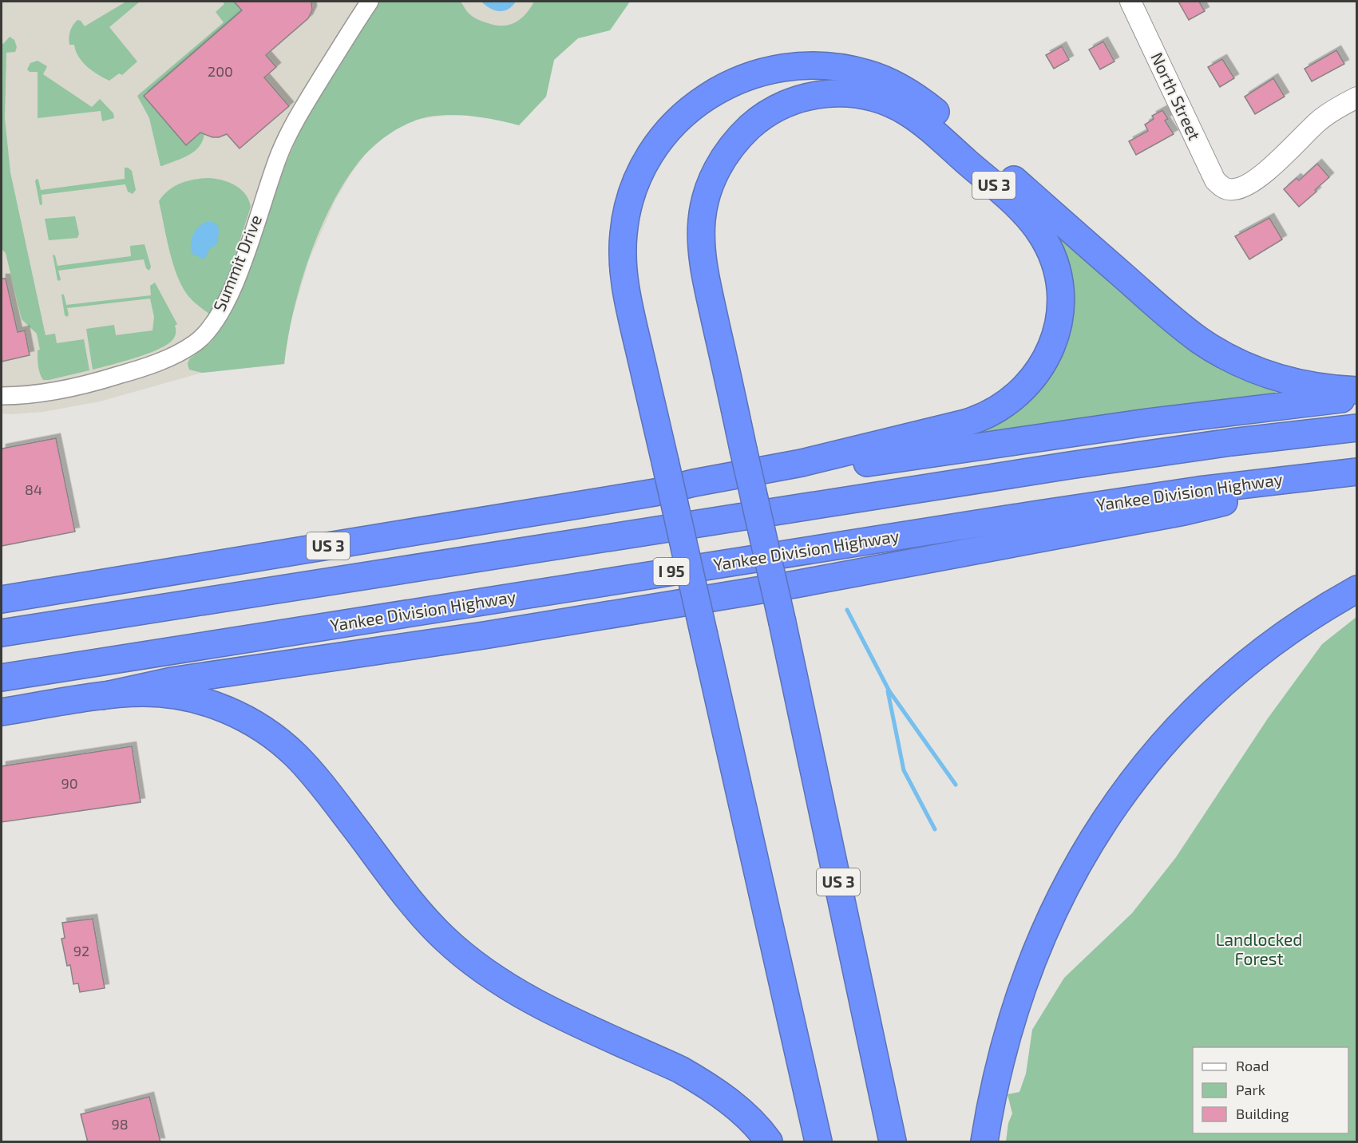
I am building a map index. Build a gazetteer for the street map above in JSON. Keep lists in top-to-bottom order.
{
  "streets": {
    "highway": ["US 3", "Yankee Division Highway", "I 95"],
    "street": ["North Street", "Summit Drive"]
  },
  "parks": ["Landlocked Forest"],
  "house_numbers": [
    "200",
    "84",
    "90",
    "92",
    "98"
  ],
  "legend": ["Road", "Park", "Building"]
}
